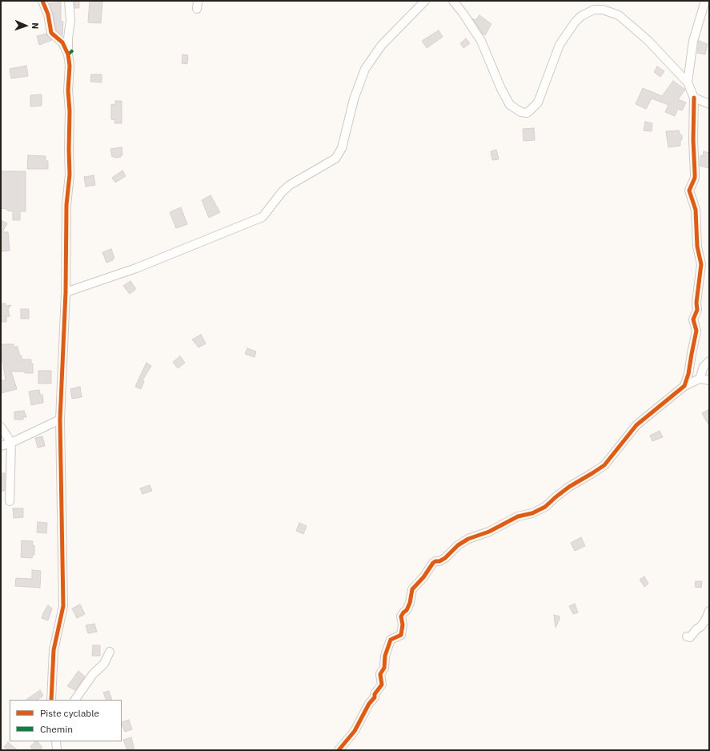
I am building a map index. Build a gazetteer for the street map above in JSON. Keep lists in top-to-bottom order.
{
  "legend": ["Piste cyclable", "Chemin"],
  "north": "right"
}
